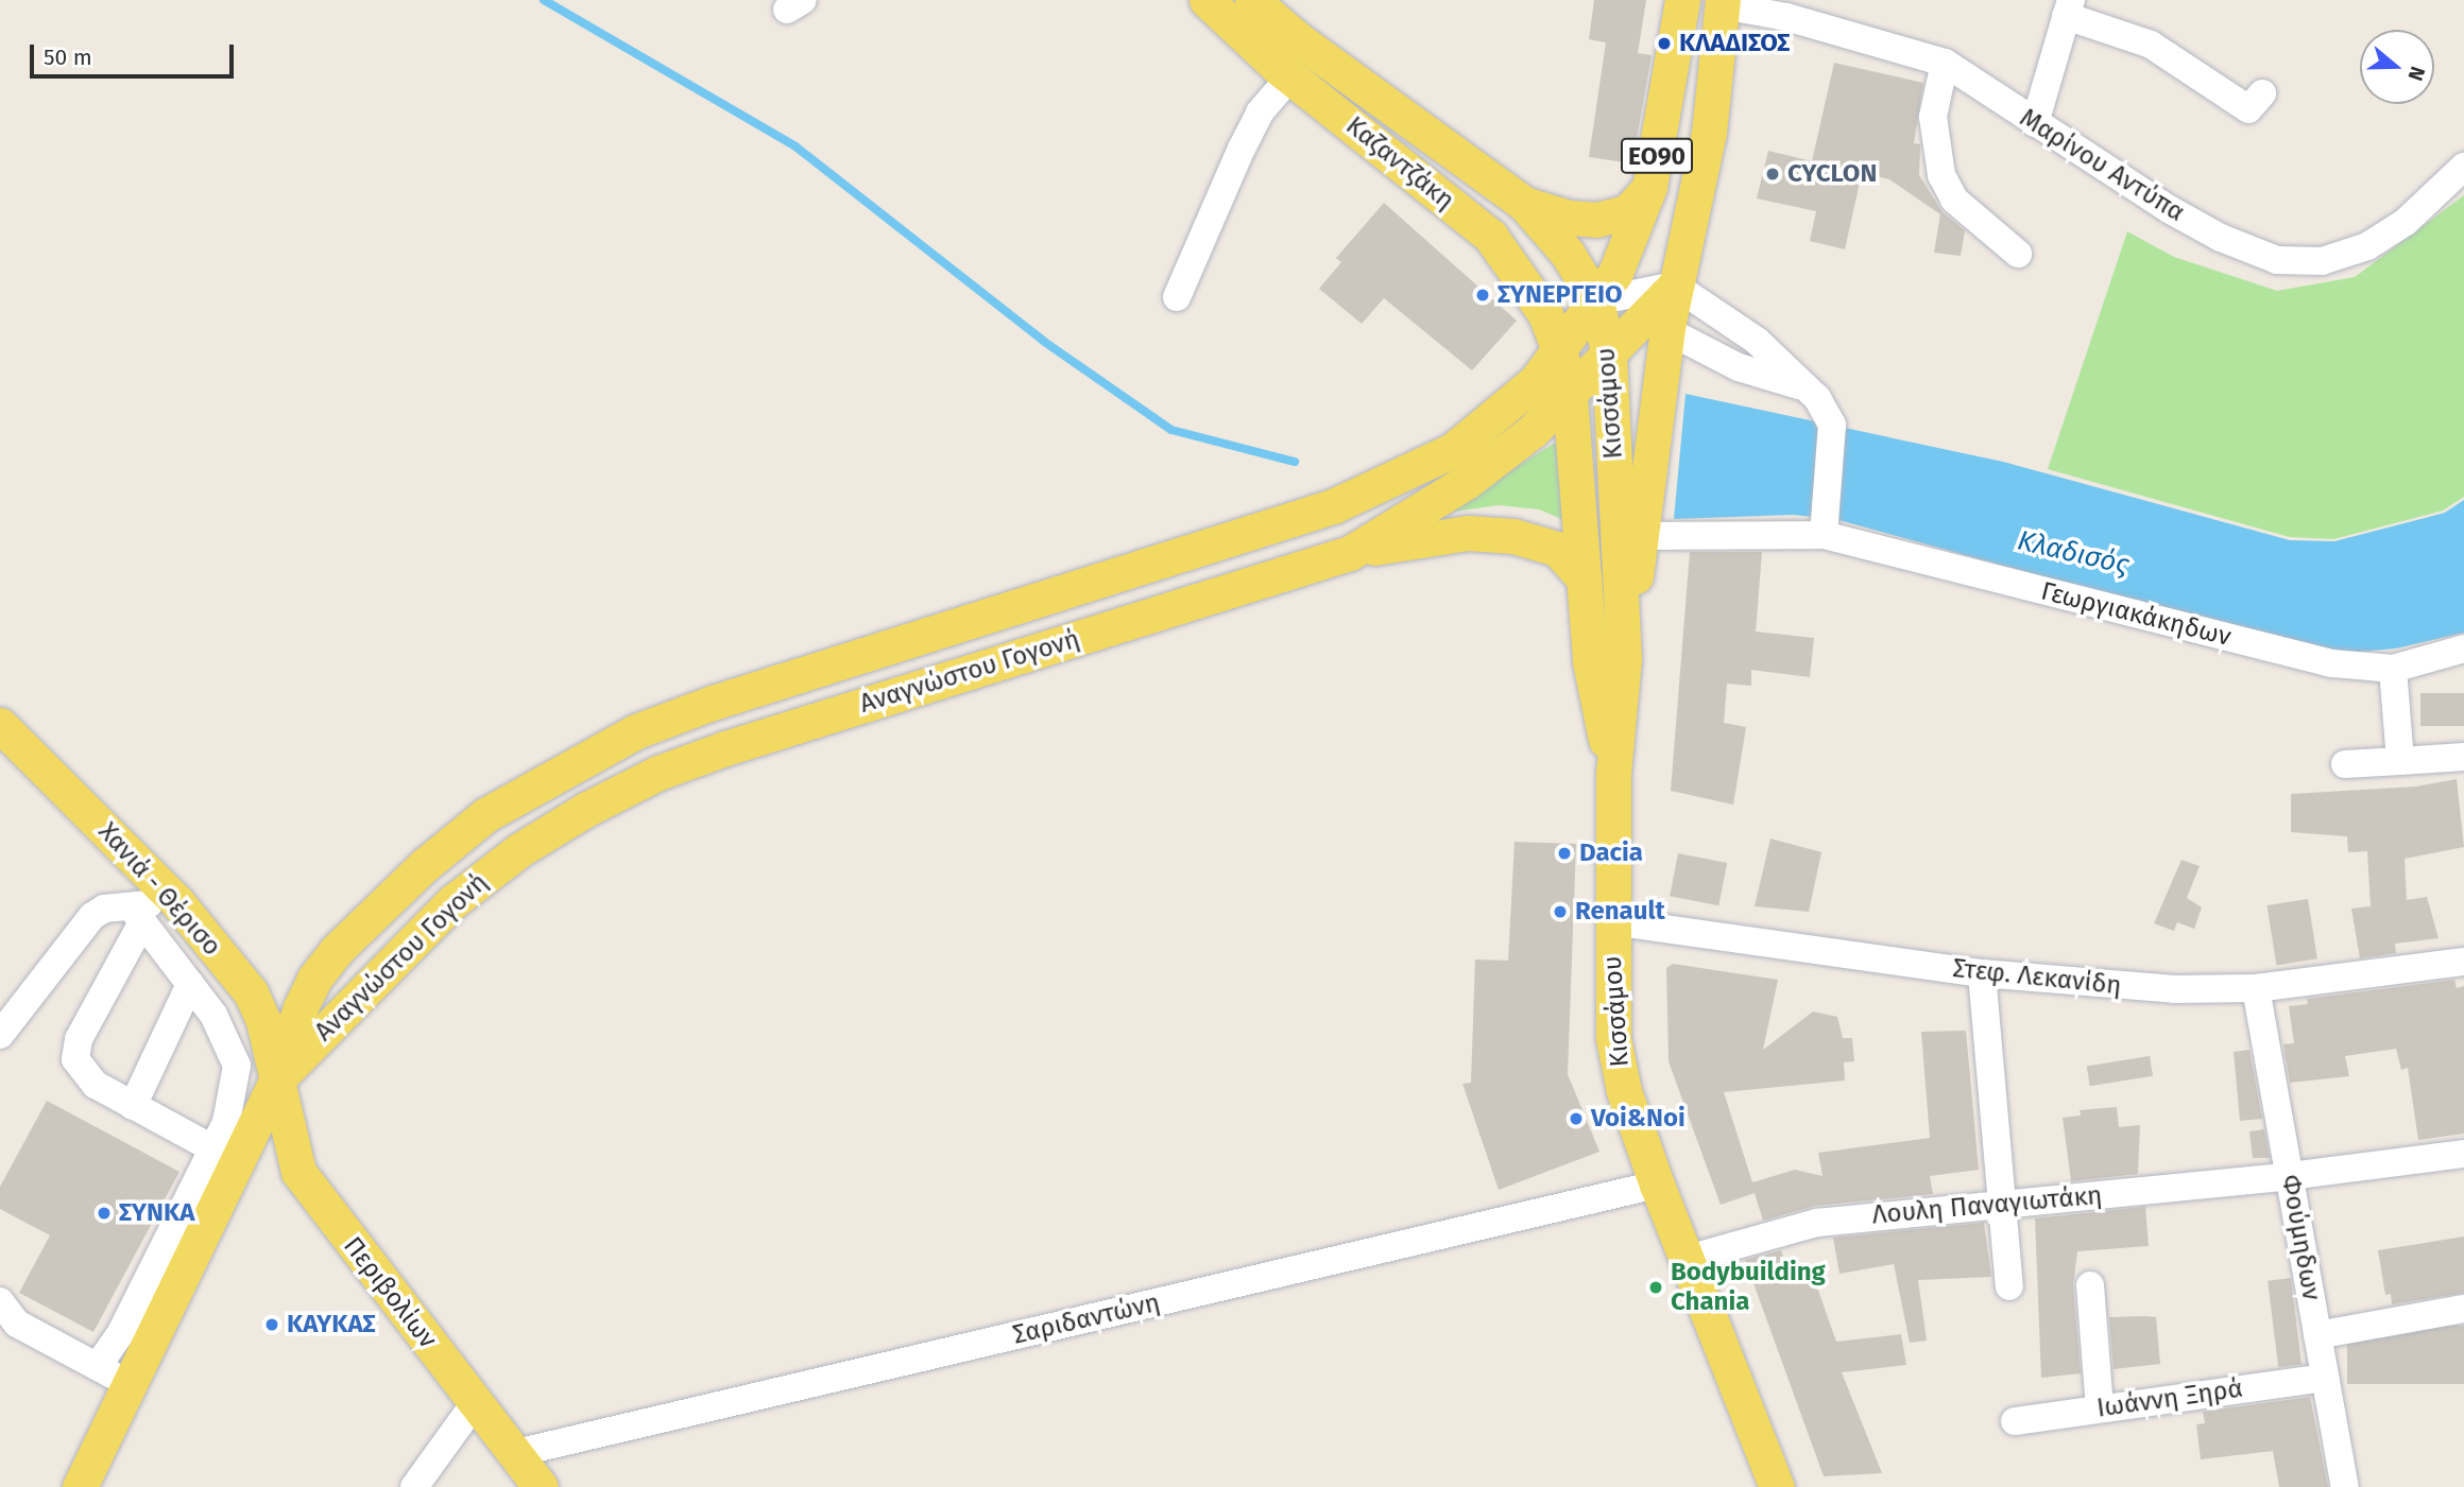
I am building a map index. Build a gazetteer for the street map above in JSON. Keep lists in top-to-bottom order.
{
  "streets": {
    "main road": [
      "ΕΟ90",
      "Καζαντζάκη",
      "Κισσάμου",
      "Αναγνώστου Γογονή",
      "Χανιά - Θέρισο",
      "Περιβολίων"
    ],
    "street": [
      "Μαρίνου Αντύπα",
      "Γεωργιακάκηδων",
      "Στεφ. Λεκανίδη",
      "Λουλη Παναγιωτάκη",
      "Φούμηδων",
      "Σαριδαντώνη",
      "Ιωάννη Ξηρά"
    ]
  },
  "crossings": [
    ["ΕΟ90", "Καζαντζάκη"],
    ["ΕΟ90", "Μαρίνου Αντύπα"],
    ["ΕΟ90", "Κισσάμου"],
    ["ΕΟ90", "Γεωργιακάκηδων"],
    ["ΕΟ90", "Αναγνώστου Γογονή"],
    ["Καζαντζάκη", "Κισσάμου"],
    ["Καζαντζάκη", "Αναγνώστου Γογονή"],
    ["Κισσάμου", "Αναγνώστου Γογονή"],
    ["Κισσάμου", "Στεφ. Λεκανίδη"],
    ["Κισσάμου", "Λουλη Παναγιωτάκη"],
    ["Κισσάμου", "Σαριδαντώνη"],
    ["Αναγνώστου Γογονή", "Χανιά - Θέρισο"],
    ["Αναγνώστου Γογονή", "Περιβολίων"],
    ["Χανιά - Θέρισο", "Περιβολίων"],
    ["Στεφ. Λεκανίδη", "Φούμηδων"],
    ["Λουλη Παναγιωτάκη", "Φούμηδων"],
    ["Φούμηδων", "Ιωάννη Ξηρά"],
    ["Περιβολίων", "Σαριδαντώνη"]
  ],
  "water": ["Κλαδισός"],
  "places": [
    "ΚΛΑΔΙΣΟΣ",
    "CYCLON",
    "ΣΥΝΕΡΓΕΙΟ",
    "Dacia",
    "Renault",
    "Voi&Noi",
    "ΣΥΝΚΑ",
    "Bodybuilding Chania",
    "ΚΑΥΚΑΣ"
  ],
  "scale_bar": "50 m",
  "north": "right"
}
